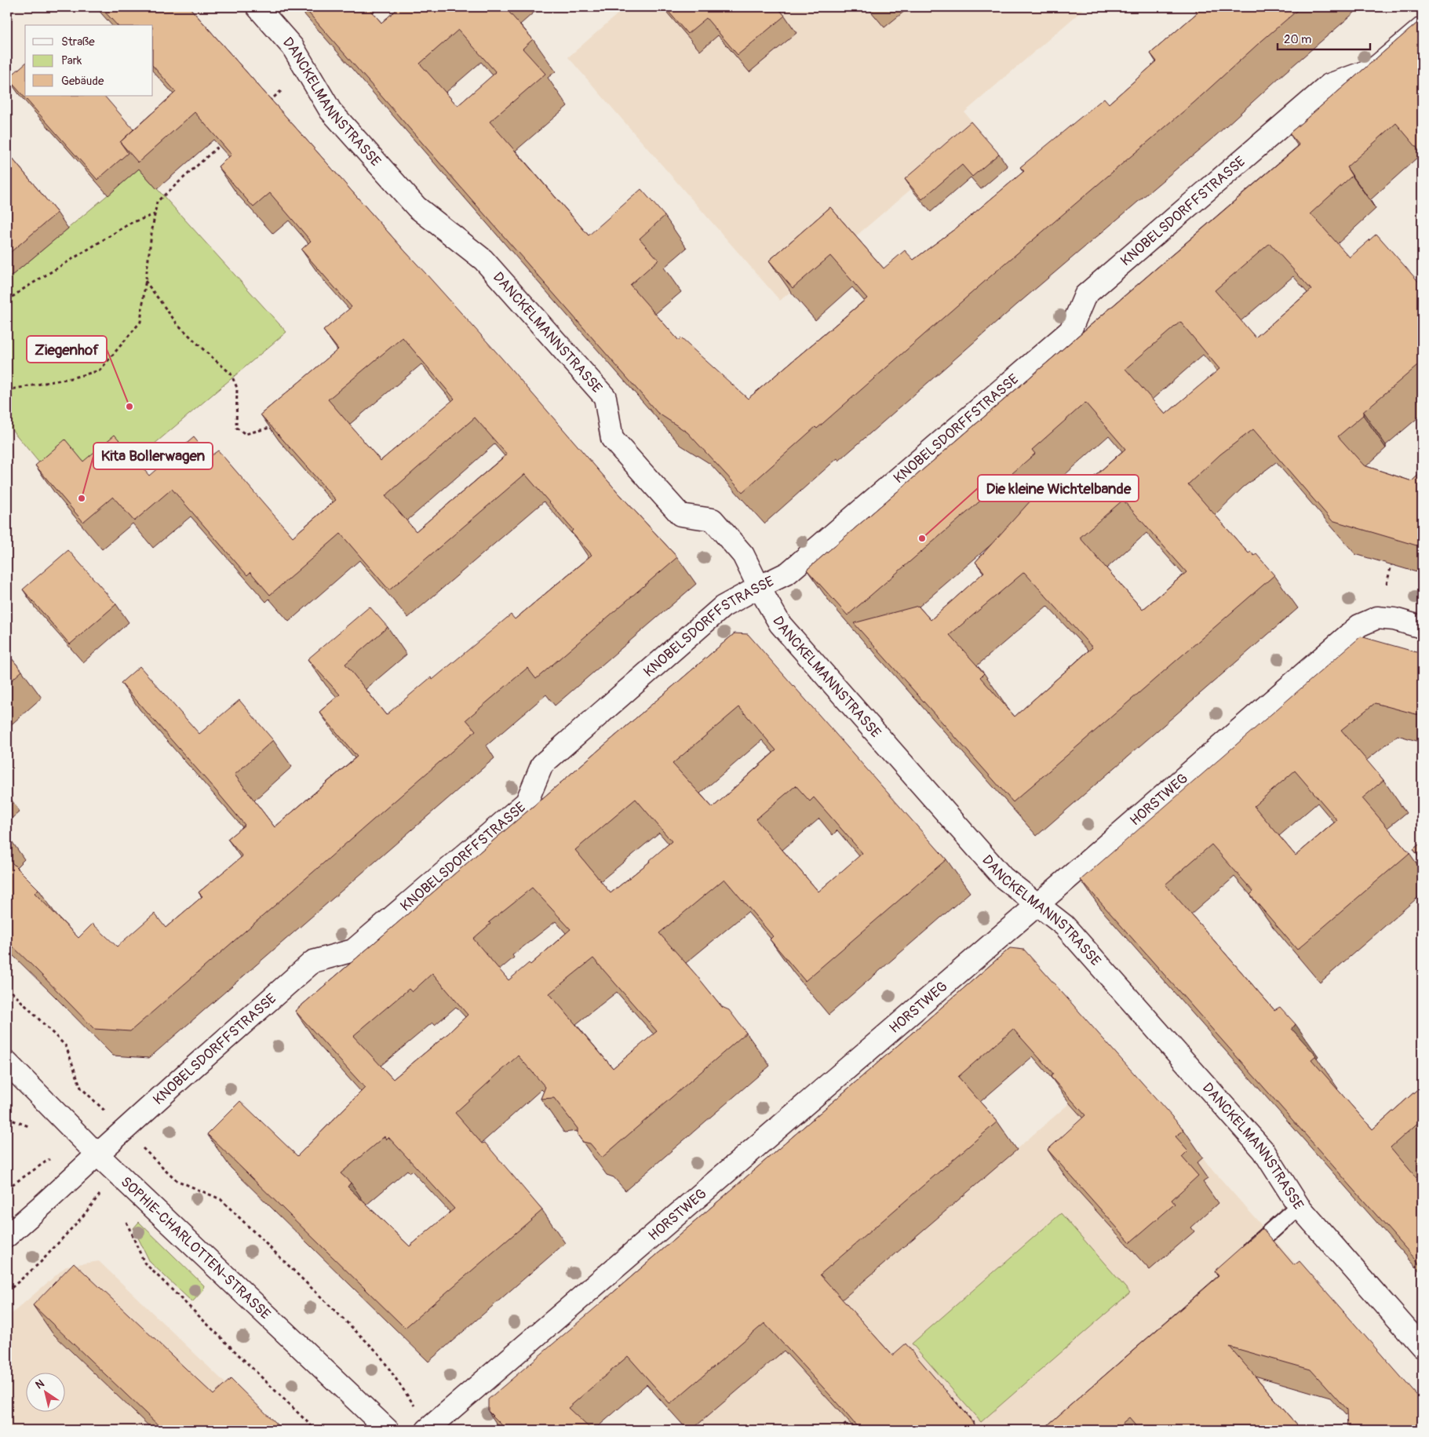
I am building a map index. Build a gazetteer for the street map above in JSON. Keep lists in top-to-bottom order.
{
  "streets": {
    "street": [
      "DANCKELMANNSTRASSE",
      "KNOBELSDORFFSTRASSE",
      "HORSTWEG",
      "SOPHIE-CHARLOTTEN-STRASSE"
    ]
  },
  "crossings": [
    ["DANCKELMANNSTRASSE", "KNOBELSDORFFSTRASSE"],
    ["DANCKELMANNSTRASSE", "HORSTWEG"],
    ["KNOBELSDORFFSTRASSE", "SOPHIE-CHARLOTTEN-STRASSE"]
  ],
  "places": ["Ziegenhof", "Kita Bollerwagen", "Die kleine Wichtelbande"],
  "legend": ["Straße", "Park", "Gebäude"],
  "scale_bar": "20 m",
  "north": "top left"
}
